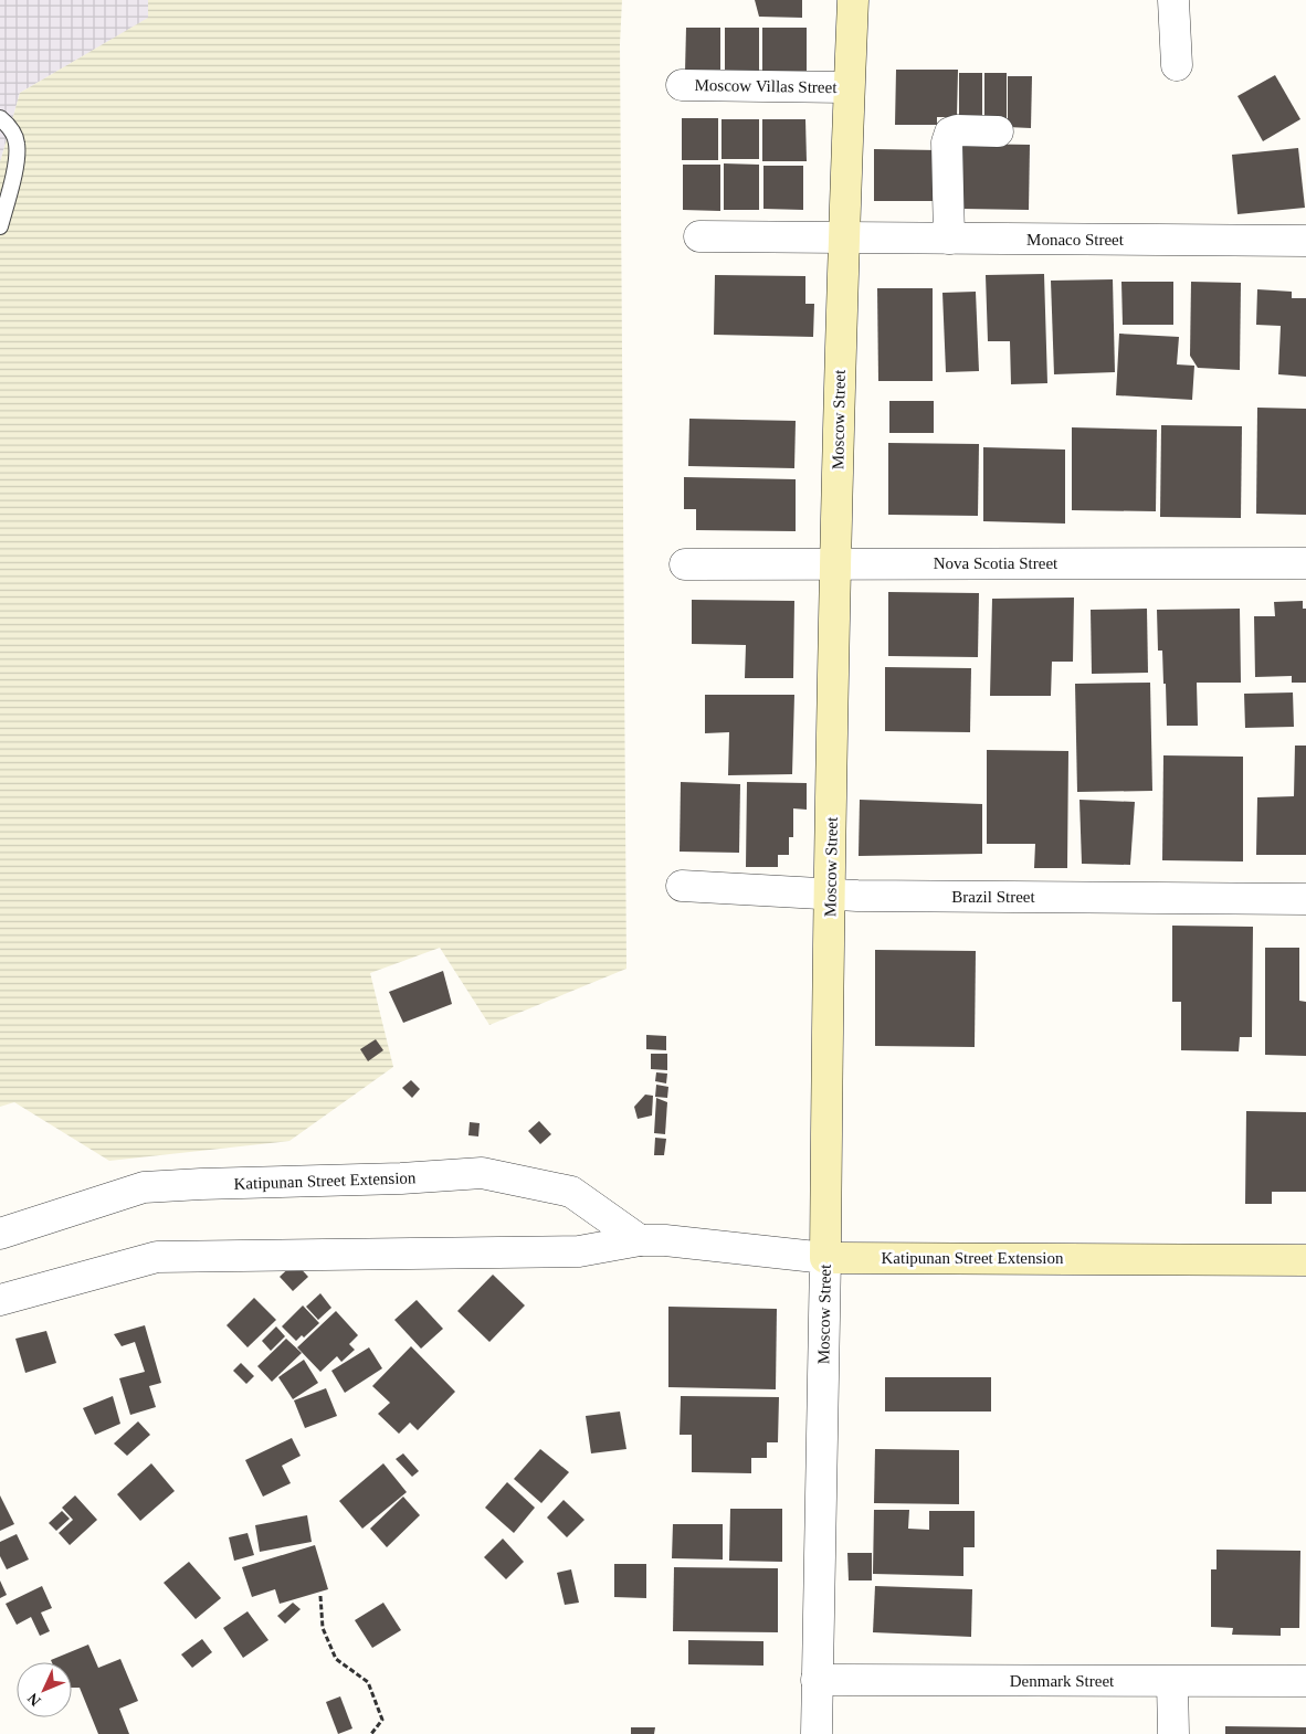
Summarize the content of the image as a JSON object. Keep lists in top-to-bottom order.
{
  "streets": {
    "street": [
      "Moscow Villas Street",
      "Monaco Street",
      "Moscow Street",
      "Nova Scotia Street",
      "Brazil Street",
      "Katipunan Street Extension",
      "Denmark Street"
    ]
  },
  "crossings": [
    ["Moscow Villas Street", "Moscow Street"],
    ["Monaco Street", "Moscow Street"],
    ["Moscow Street", "Nova Scotia Street"],
    ["Moscow Street", "Brazil Street"],
    ["Moscow Street", "Katipunan Street Extension"],
    ["Moscow Street", "Denmark Street"]
  ],
  "north": "bottom left"
}
